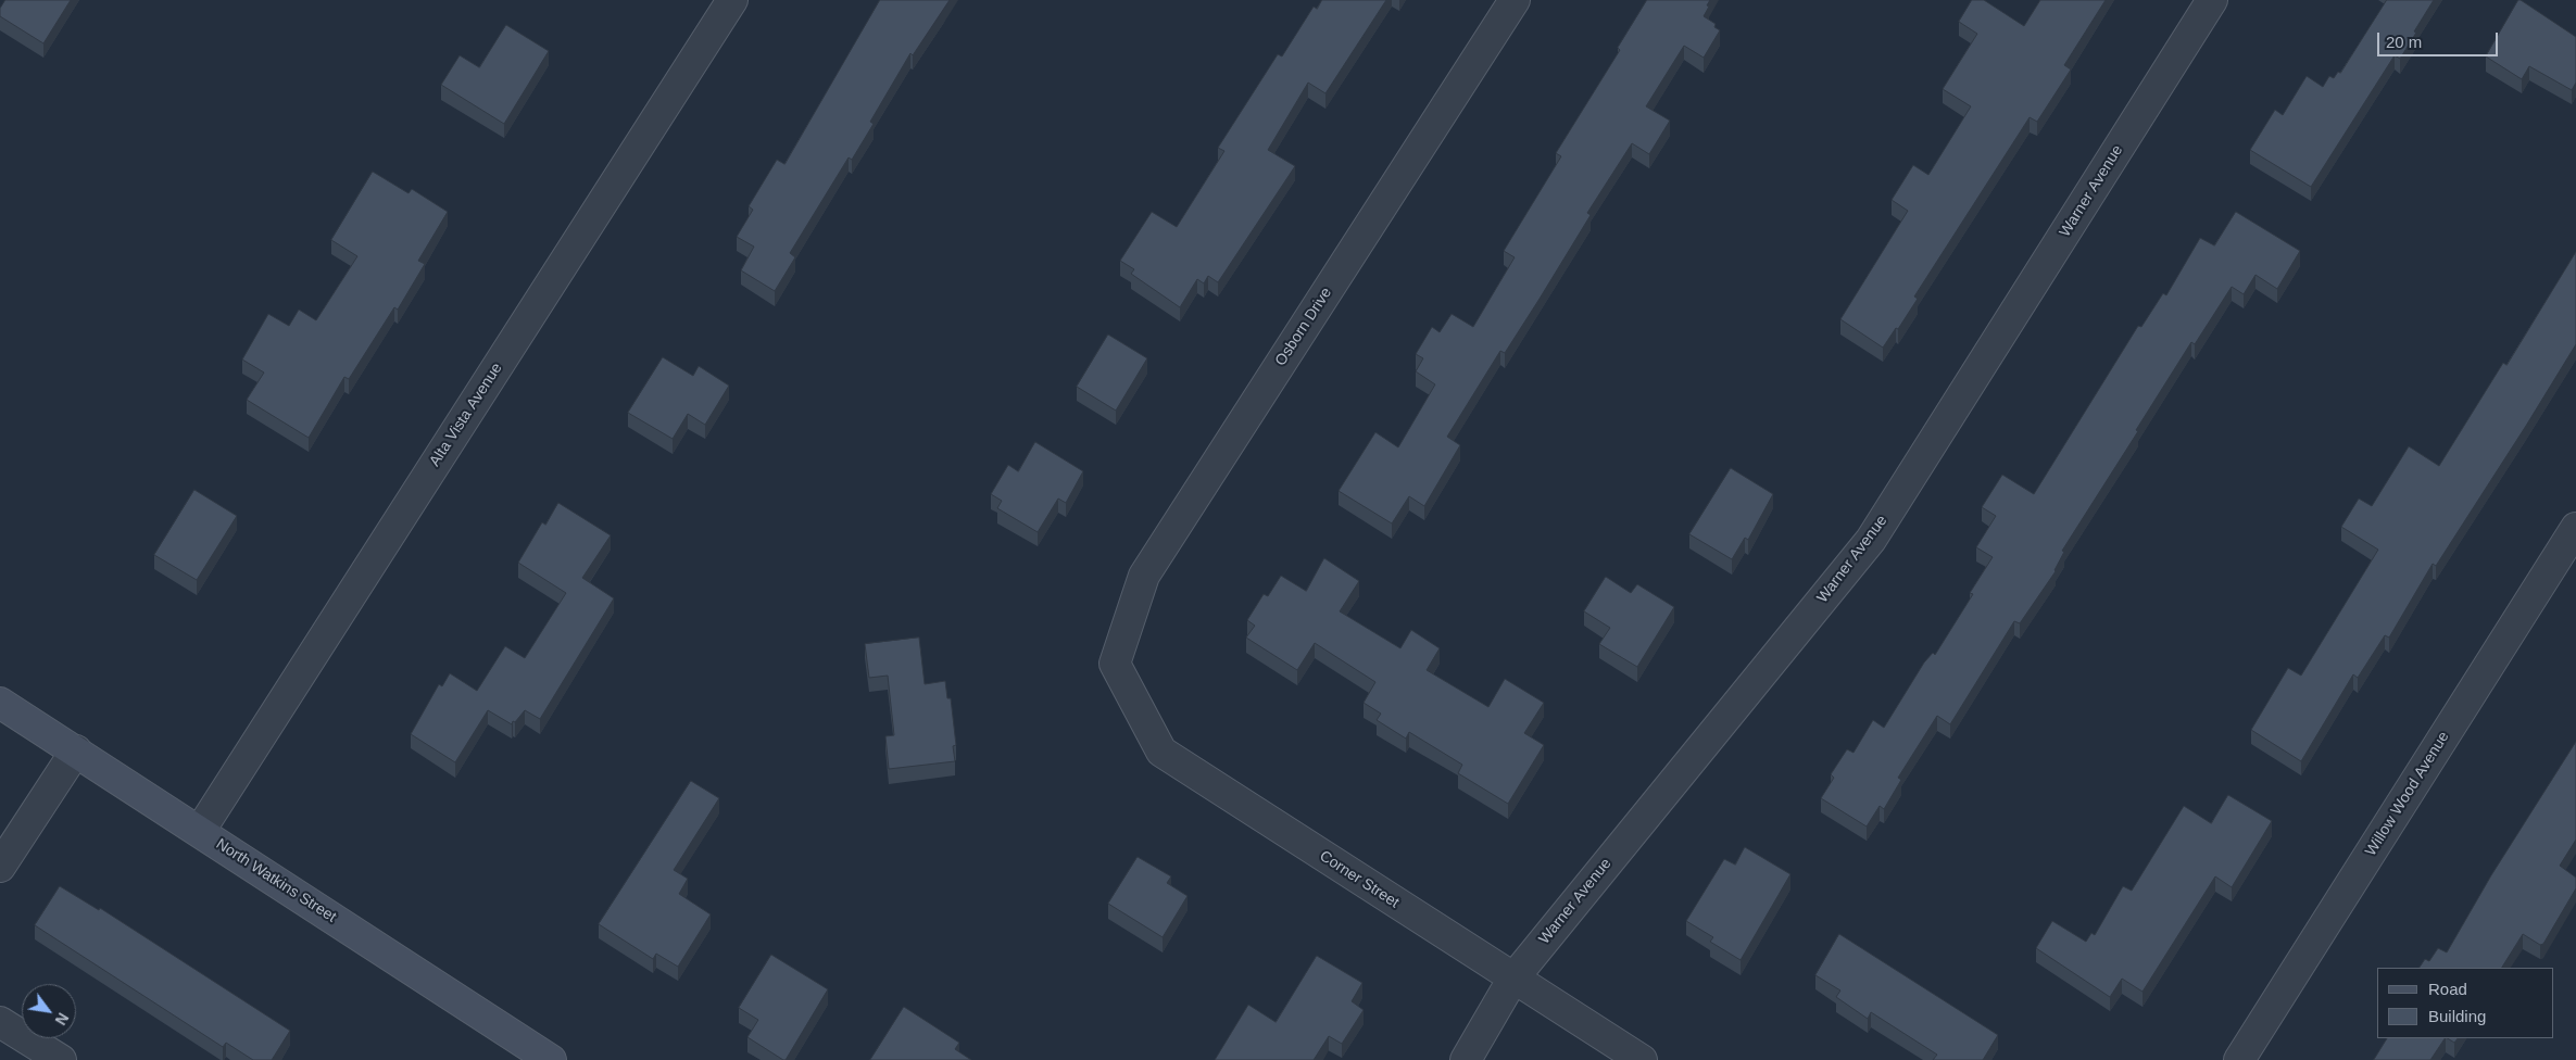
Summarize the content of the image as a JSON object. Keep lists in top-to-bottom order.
{
  "streets": {
    "main road": ["North Watkins Street"],
    "street": [
      "Warner Avenue",
      "Osborn Drive",
      "Alta Vista Avenue",
      "Willow Wood Avenue",
      "Corner Street"
    ]
  },
  "crossings": [
    ["Warner Avenue", "Corner Street"],
    ["Osborn Drive", "Corner Street"],
    ["Alta Vista Avenue", "North Watkins Street"]
  ],
  "legend": ["Road", "Building"],
  "scale_bar": "20 m",
  "north": "bottom right"
}
